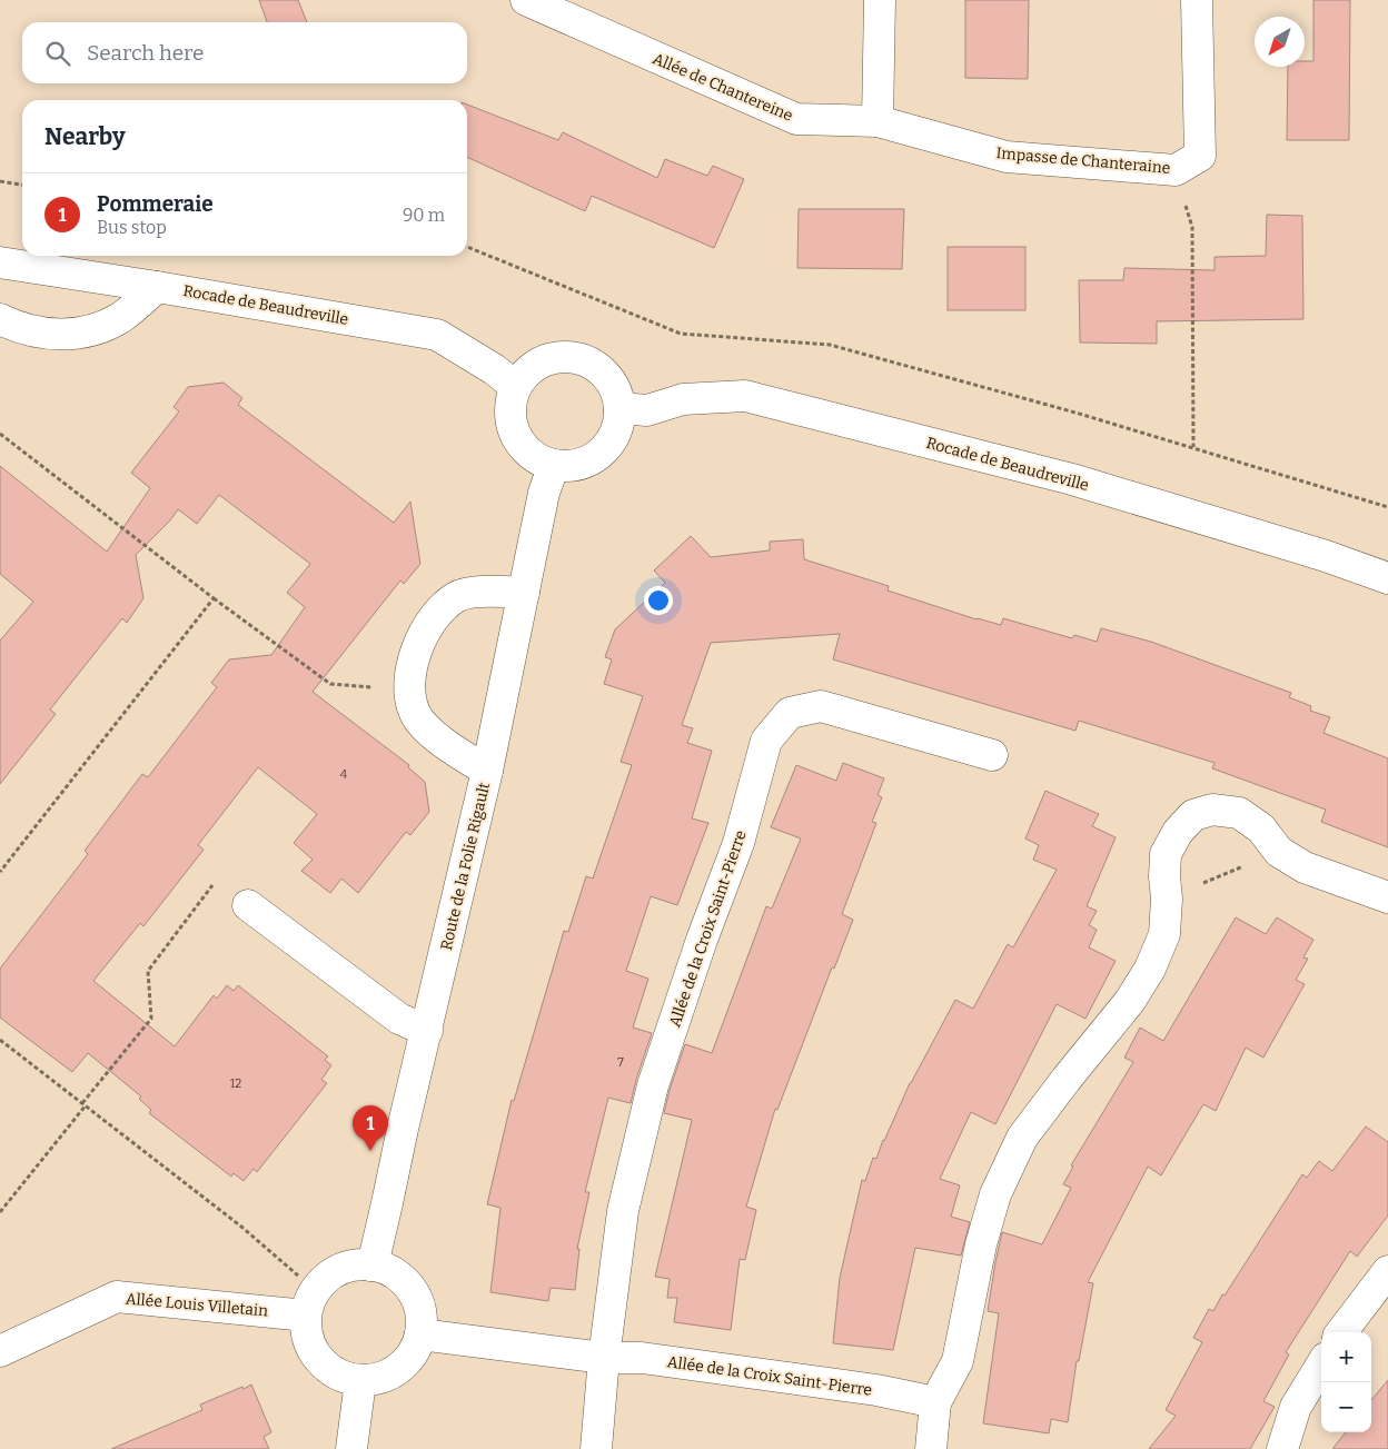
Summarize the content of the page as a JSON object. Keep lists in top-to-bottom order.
{
  "streets": {
    "street": [
      "Allée de Chantereine",
      "Impasse de Chanteraine",
      "Rocade de Beaudreville",
      "Route de la Folie Rigault",
      "Allée de la Croix Saint-Pierre",
      "Allée Louis Villetain"
    ]
  },
  "crossings": [
    ["Allée de Chantereine", "Impasse de Chanteraine"],
    ["Rocade de Beaudreville", "Route de la Folie Rigault"],
    ["Route de la Folie Rigault", "Allée de la Croix Saint-Pierre"],
    ["Route de la Folie Rigault", "Allée Louis Villetain"],
    ["Allée de la Croix Saint-Pierre", "Allée Louis Villetain"]
  ],
  "house_numbers": ["4", "7", "12"],
  "north": "bottom left",
  "page": {
    "search": "Search here",
    "heading": "Nearby",
    "list": [
      {
        "mark": "1",
        "name": "Pommeraie",
        "note": "Bus stop",
        "value": "90 m"
      }
    ],
    "pins": "1",
    "map_buttons": ["+", "−"]
  }
}
